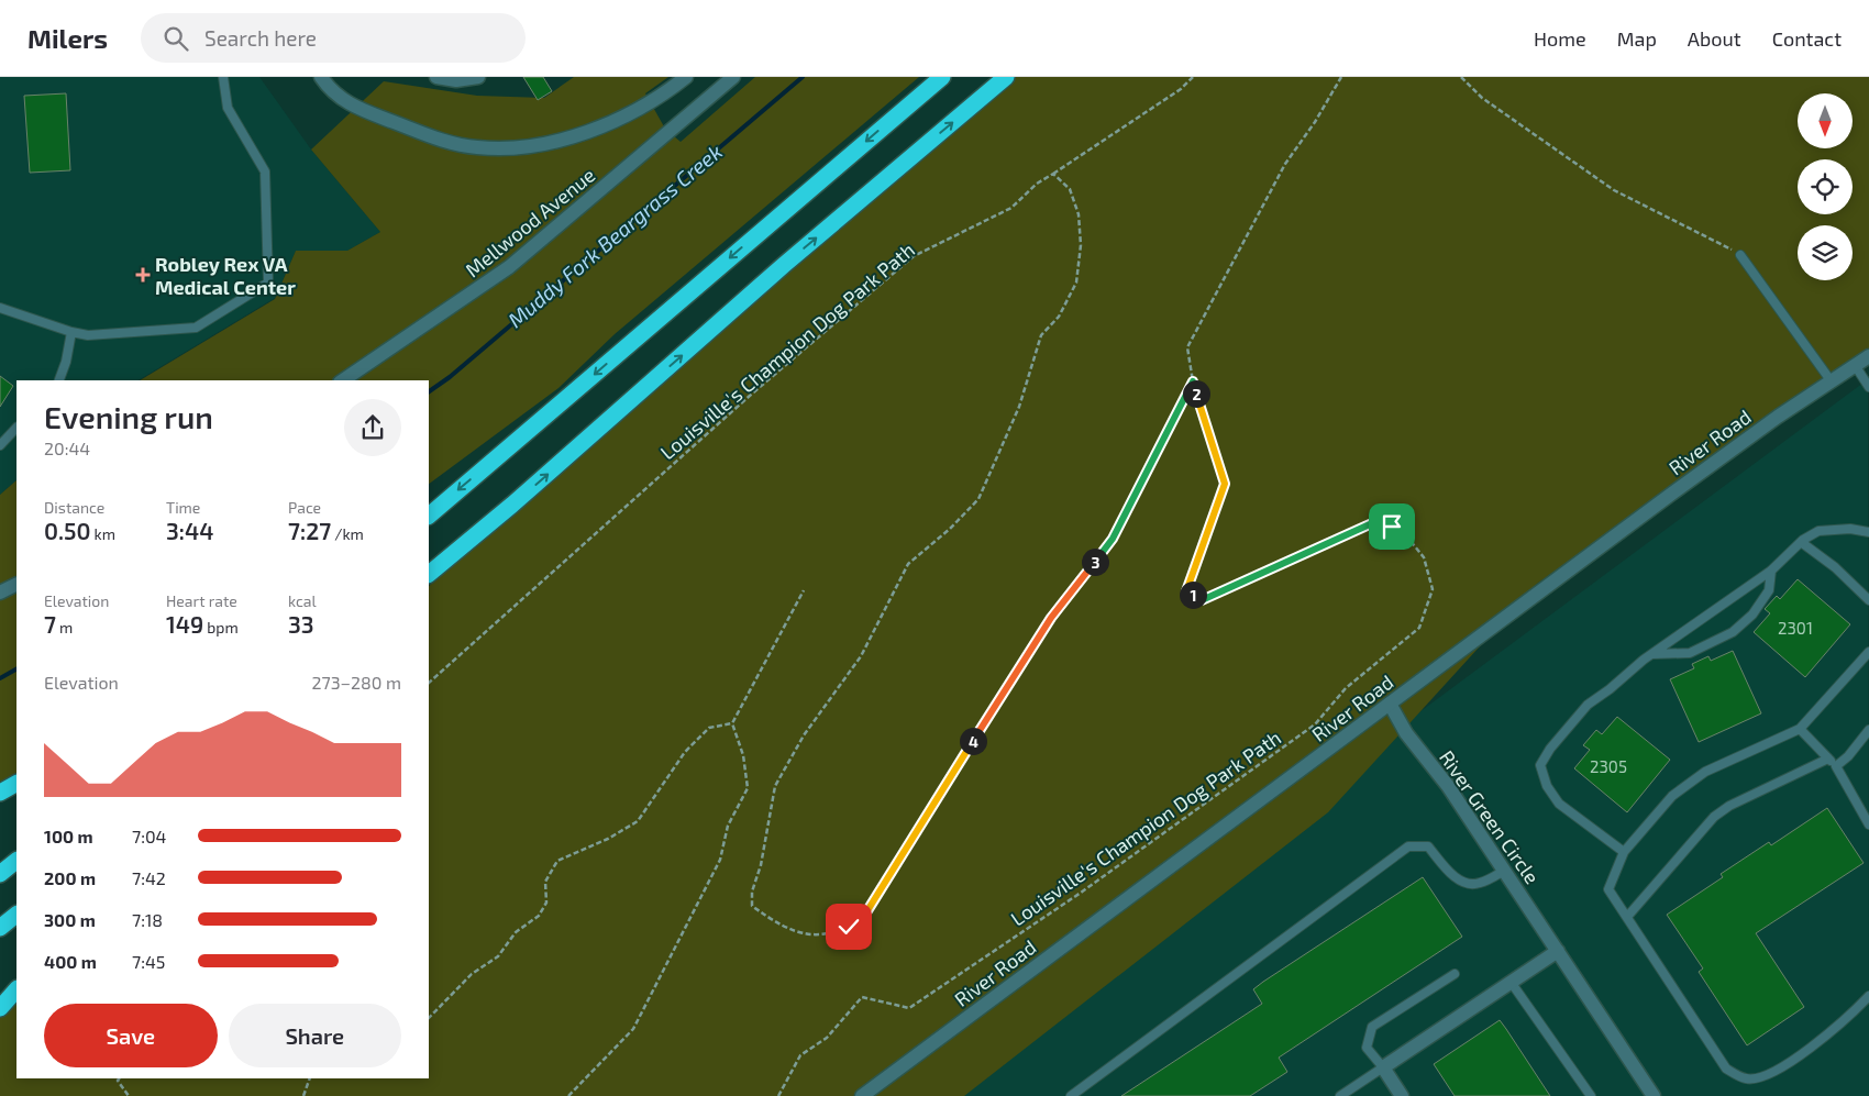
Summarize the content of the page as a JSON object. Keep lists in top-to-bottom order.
{
  "streets": {
    "street": ["Mellwood Avenue", "River Road", "River Green Circle"],
    "path": ["Louisville's Champion Dog Park Path"]
  },
  "crossings": [
    ["River Road", "River Green Circle"]
  ],
  "water": ["Muddy Fork Beargrass Creek"],
  "places": {
    "health": ["Robley Rex VA Medical Center"]
  },
  "house_numbers": ["2301", "2305"],
  "north": "bottom",
  "page": {
    "header": "Milers",
    "search": "Search here",
    "nav": [
      "Home",
      "Map",
      "About",
      "Contact"
    ],
    "pins": [
      "2",
      "3",
      "1",
      "4"
    ],
    "heading": ["Evening run", "20:44"],
    "stats": [
      ["Distance", "0.50 km"],
      ["Time", "3:44"],
      ["Pace", "7:27 /km"],
      ["Elevation", "7 m"],
      ["Heart rate", "149 bpm"],
      ["kcal", "33"]
    ],
    "chart": ["Elevation", "273–280 m"],
    "list": [
      {
        "name": "100 m",
        "note": "7:04"
      },
      {
        "name": "200 m",
        "note": "7:42"
      },
      {
        "name": "300 m",
        "note": "7:18"
      },
      {
        "name": "400 m",
        "note": "7:45"
      }
    ],
    "buttons": ["Save", "Share"]
  }
}
